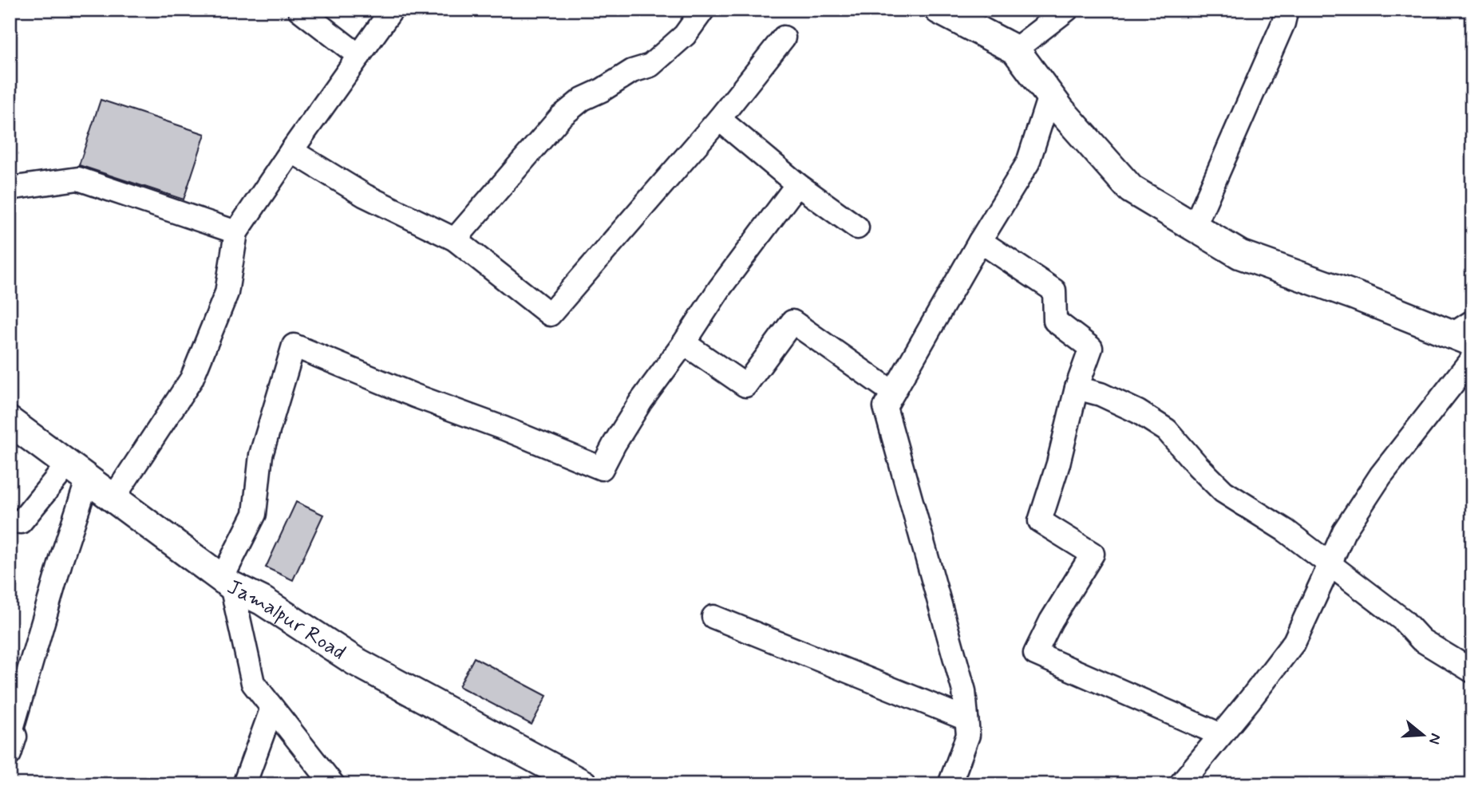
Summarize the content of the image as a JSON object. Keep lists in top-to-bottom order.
{
  "streets": {
    "street": ["Jamalpur Road"]
  },
  "north": "right"
}
